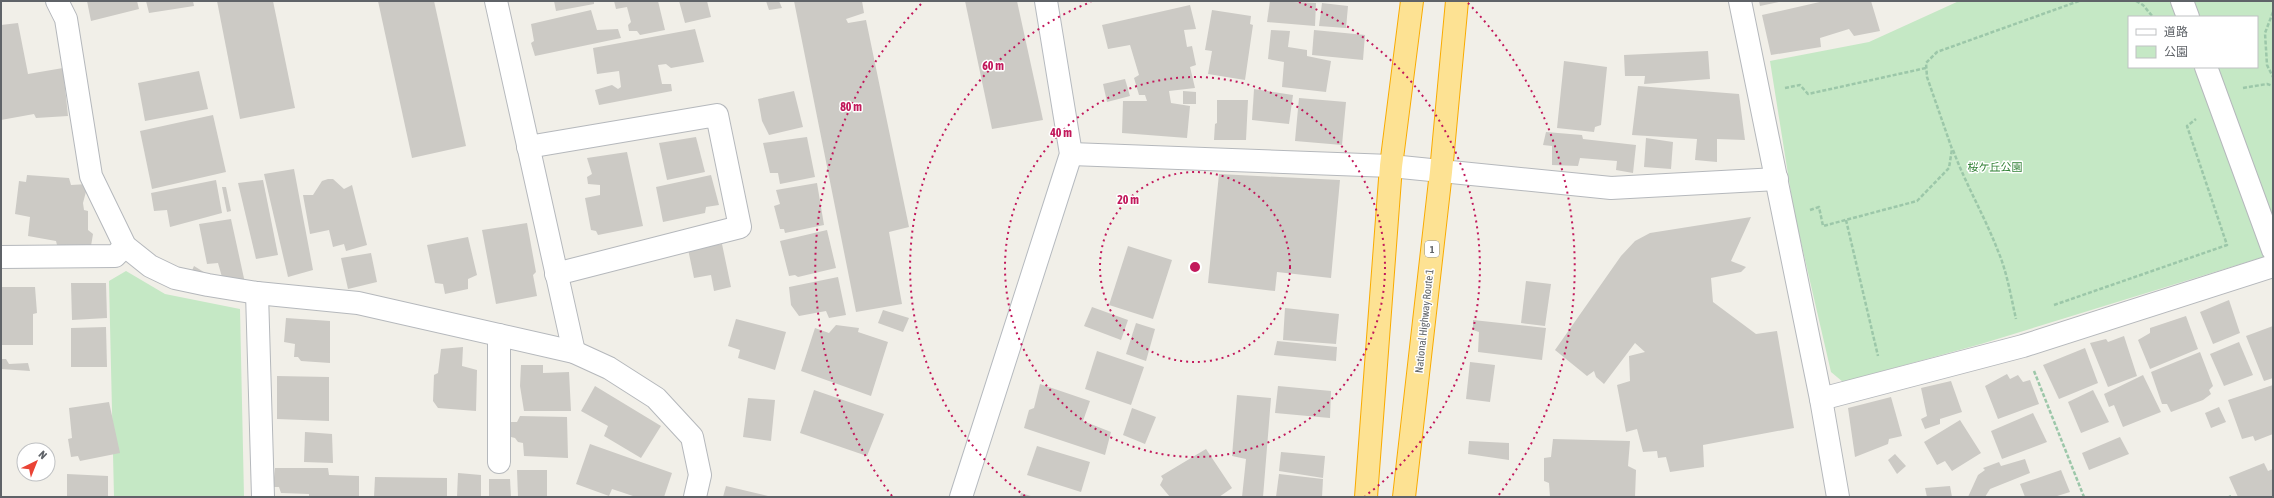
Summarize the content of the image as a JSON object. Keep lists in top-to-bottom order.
{
  "streets": {
    "highway": ["1", "National Highway Route 1"]
  },
  "parks": ["桜ケ丘公園"],
  "legend": ["道路", "公園"],
  "north": "top right",
  "rings": [
    "60 m",
    "80 m",
    "40 m",
    "20 m"
  ]
}
